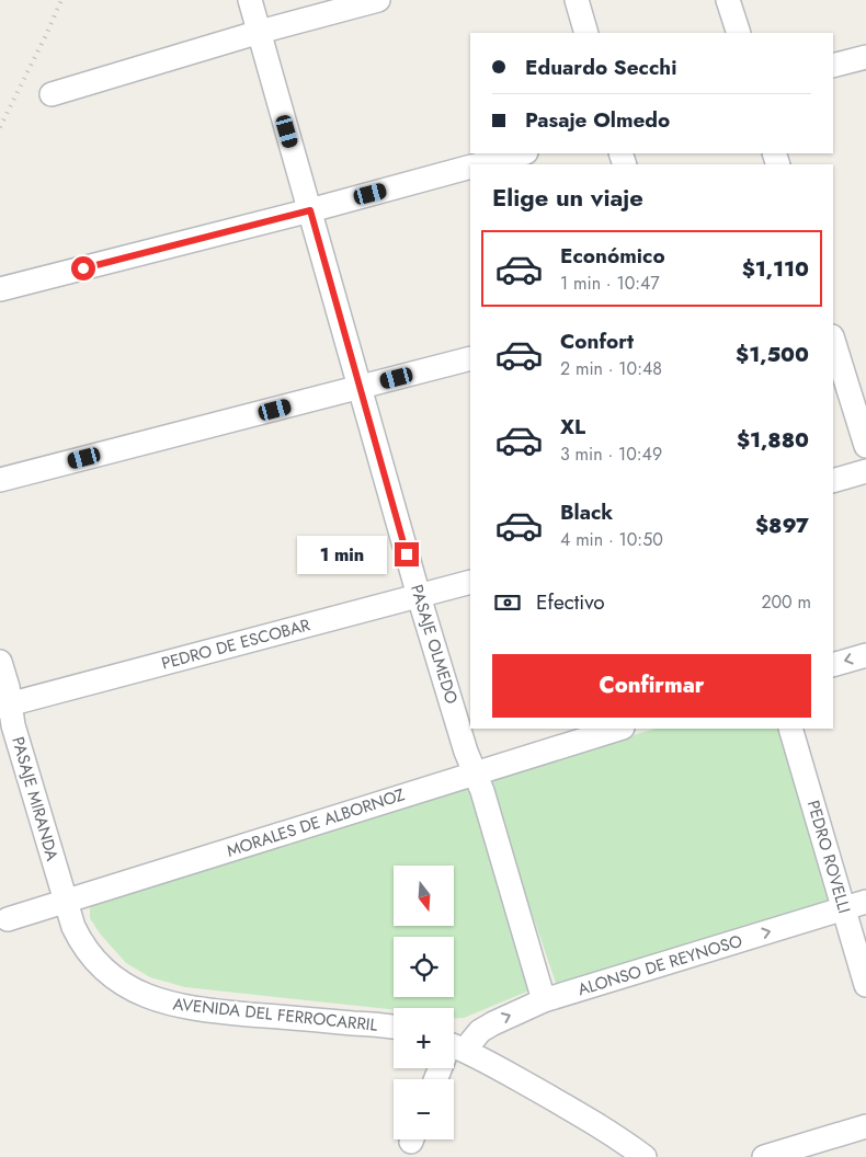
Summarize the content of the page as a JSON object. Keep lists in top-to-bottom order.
{
  "streets": {
    "street": [
      "PEDRO DE ESCOBAR",
      "PASAJE OLMEDO",
      "PASAJE MIRANDA",
      "MORALES DE ALBORNOZ",
      "PEDRO ROVELLI",
      "ALONSO DE REYNOSO",
      "AVENIDA DEL FERROCARRIL"
    ]
  },
  "crossings": [
    ["PEDRO DE ESCOBAR", "PASAJE OLMEDO"],
    ["PEDRO DE ESCOBAR", "PASAJE MIRANDA"],
    ["PASAJE OLMEDO", "MORALES DE ALBORNOZ"],
    ["PASAJE OLMEDO", "ALONSO DE REYNOSO"],
    ["PASAJE MIRANDA", "MORALES DE ALBORNOZ"],
    ["PASAJE MIRANDA", "AVENIDA DEL FERROCARRIL"],
    ["MORALES DE ALBORNOZ", "AVENIDA DEL FERROCARRIL"],
    ["PEDRO ROVELLI", "ALONSO DE REYNOSO"]
  ],
  "one_way": ["ALONSO DE REYNOSO"],
  "north": "bottom",
  "page": {
    "banner": ["Eduardo Secchi", "Pasaje Olmedo"],
    "heading": "Elige un viaje",
    "list": [
      {
        "name": "Económico",
        "note": "1 min · 10:47",
        "value": "$1,110"
      },
      {
        "name": "Confort",
        "note": "2 min · 10:48",
        "value": "$1,500"
      },
      {
        "name": "XL",
        "note": "3 min · 10:49",
        "value": "$1,880"
      },
      {
        "name": "Black",
        "note": "4 min · 10:50",
        "value": "$897"
      }
    ],
    "bubble": "1 min",
    "pay": ["Efectivo", "200 m"],
    "buttons": "Confirmar",
    "map_buttons": ["+", "−"]
  }
}
